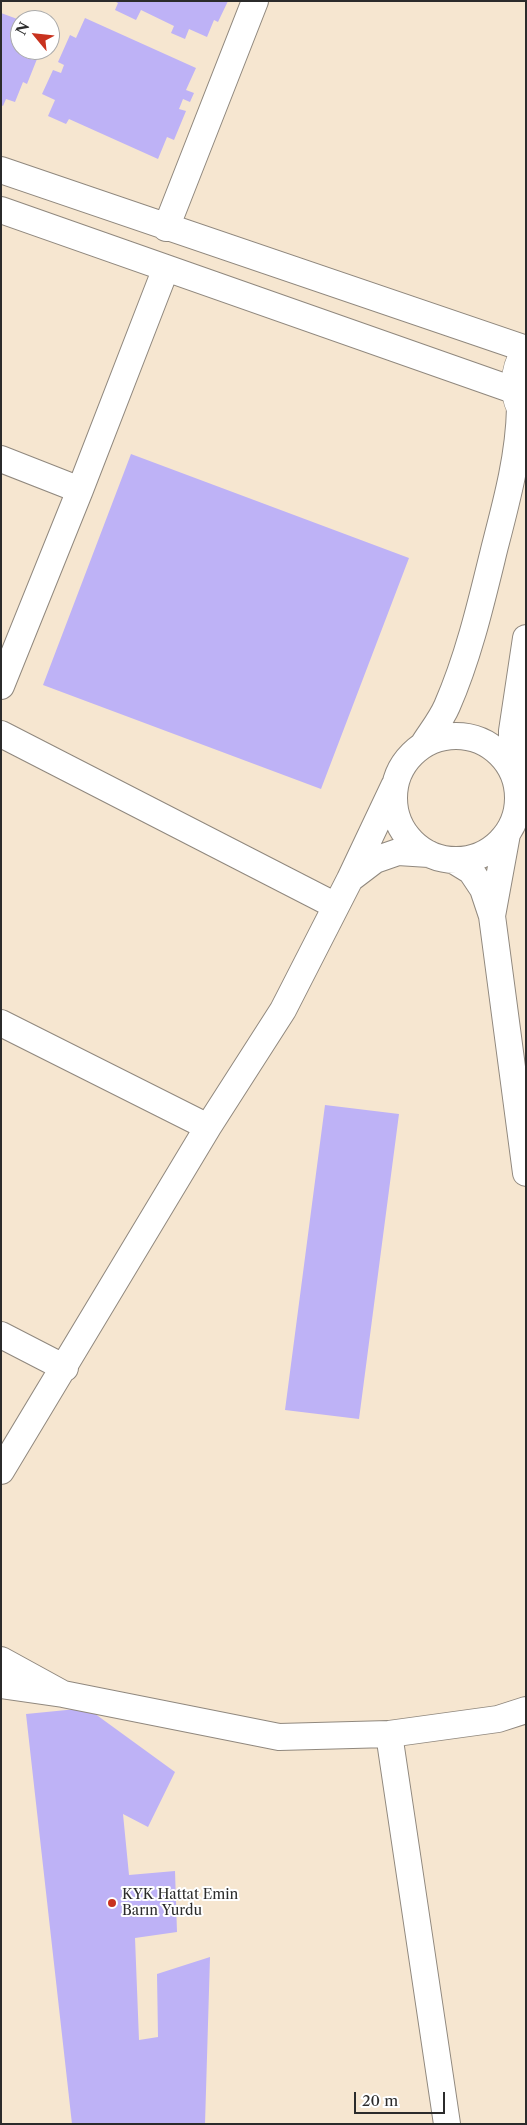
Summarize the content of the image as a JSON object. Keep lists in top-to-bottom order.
{
  "places": ["KYK Hattat Emin Barın Yurdu"],
  "scale_bar": "20 m",
  "north": "top left"
}
